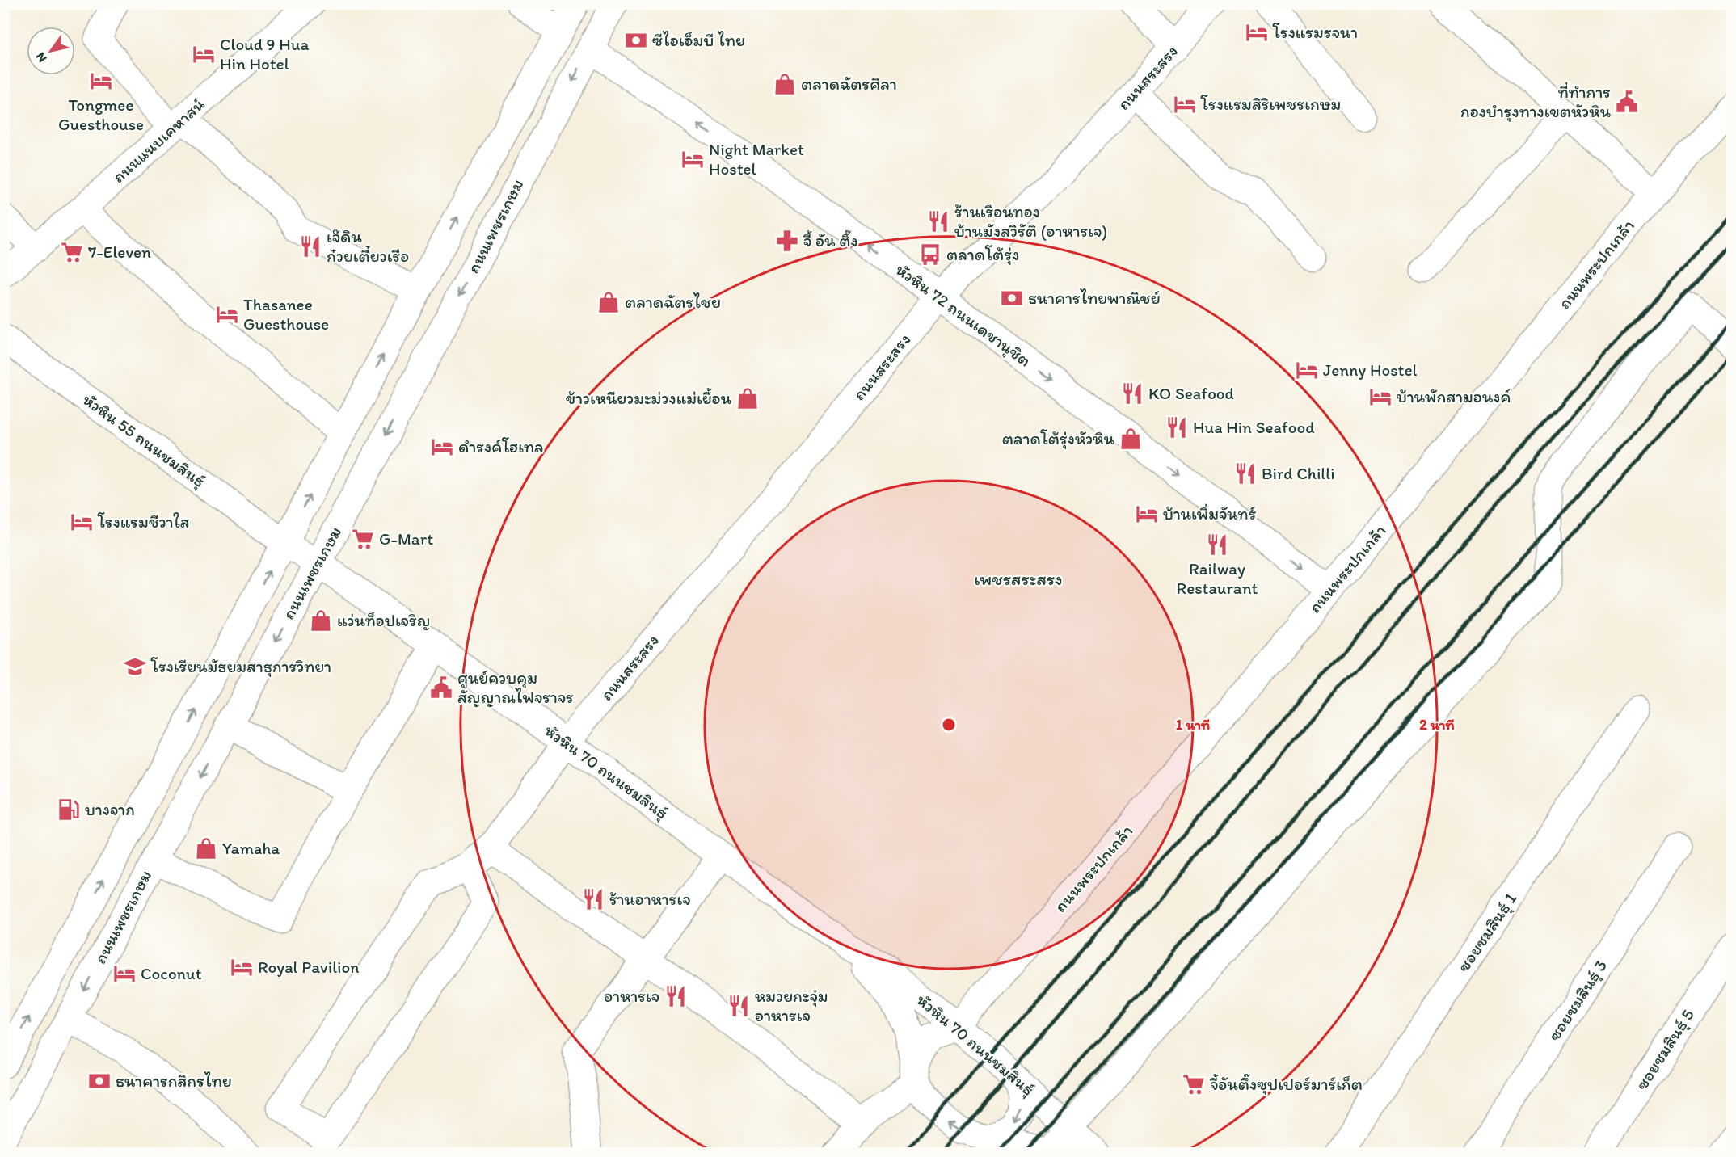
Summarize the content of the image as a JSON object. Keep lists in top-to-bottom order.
{
  "streets": {
    "street": [
      "ถนนสระสรง",
      "ถนนแนบเคหาสน์",
      "ถนนเพชรเกษม",
      "ถนนพระปกเกล้า",
      "หัวหิน 72 ถนนเดชานุชิต",
      "หัวหิน 55 ถนนชมสินธุ์",
      "หัวหิน 70 ถนนชมสินธุ์",
      "ซอยชมสินธุ์ 1",
      "ซอยชมสินธุ์ 3",
      "ซอยชมสินธุ์ 5"
    ]
  },
  "crossings": [
    ["ถนนสระสรง", "หัวหิน 72 ถนนเดชานุชิต"],
    ["ถนนสระสรง", "หัวหิน 70 ถนนชมสินธุ์"],
    ["ถนนเพชรเกษม", "หัวหิน 72 ถนนเดชานุชิต"],
    ["ถนนเพชรเกษม", "หัวหิน 55 ถนนชมสินธุ์"],
    ["ถนนเพชรเกษม", "หัวหิน 70 ถนนชมสินธุ์"],
    ["ถนนพระปกเกล้า", "หัวหิน 72 ถนนเดชานุชิต"],
    ["ถนนพระปกเกล้า", "หัวหิน 70 ถนนชมสินธุ์"],
    ["หัวหิน 55 ถนนชมสินธุ์", "หัวหิน 70 ถนนชมสินธุ์"]
  ],
  "districts": ["เพชรสระสรง"],
  "places": {
    "hotel": [
      "โรงแรมรจนา",
      "Cloud 9 Hua Hin Hotel",
      "Tongmee Guesthouse",
      "โรงแรมสิริเพชรเกษม",
      "Night Market Hostel",
      "Thasanee Guesthouse",
      "Jenny Hostel",
      "บ้านพักสามอนงค์",
      "ดำรงค์โฮเทล",
      "บ้านเพิ่มจันทร์",
      "โรงแรมชีวาใส",
      "Royal Pavilion",
      "Coconut"
    ],
    "bank": ["ซีไอเอ็มบี ไทย", "ธนาคารไทยพาณิชย์", "ธนาคารกสิกรไทย"],
    "shop": [
      "ตลาดฉัตรศิลา",
      "ตลาดฉัตรไชย",
      "ข้าวเหนียวมะม่วงแม่เยื้อน",
      "ตลาดโต้รุ่งหัวหิน",
      "แว่นท็อปเจริญ",
      "Yamaha"
    ],
    "public building": ["ที่ทำการ กองบำรุงทางเขตหัวหิน", "ศูนย์ควบคุม สัญญาณไฟจราจร"],
    "restaurant": [
      "ร้านเรือนทอง บ้านมังสวิรัติ (อาหารเจ)",
      "เจ๊ดิน ก๋วยเตี๋ยวเรือ",
      "KO Seafood",
      "Hua Hin Seafood",
      "Bird Chilli",
      "Railway Restaurant",
      "ร้านอาหารเจ",
      "อาหารเจ",
      "หมวยกะจุ๋ม อาหารเจ"
    ],
    "pharmacy": ["จี้ อัน ตึ๊ง"],
    "supermarket": ["7-Eleven", "G-Mart", "จี้อันตึ๊งซุปเปอร์มาร์เก็ต"],
    "bus stop": ["ตลาดโต้รุ่ง"],
    "school or university": ["โรงเรียนมัธยมสาธุการวิทยา"],
    "fuel station": ["บางจาก"]
  },
  "north": "bottom left",
  "rings": ["1 นาที", "2 นาที"]
}
